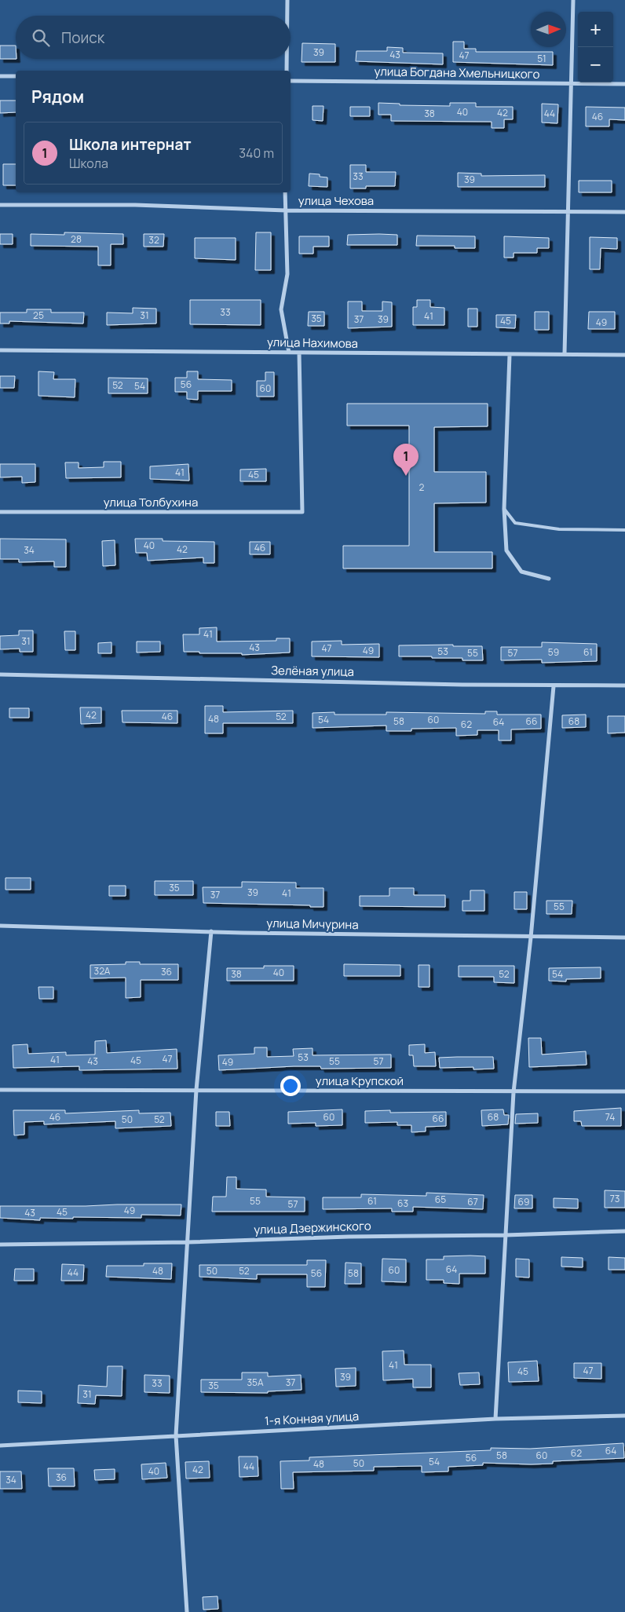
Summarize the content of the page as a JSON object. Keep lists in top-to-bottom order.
{
  "streets": {
    "street": [
      "улица Богдана Хмельницкого",
      "улица Чехова",
      "улица Нахимова",
      "улица Толбухина",
      "Зелёная улица",
      "улица Мичурина",
      "улица Крупской",
      "улица Дзержинского",
      "1-я Конная улица"
    ]
  },
  "crossings": [
    ["улица Нахимова", "улица Толбухина"]
  ],
  "house_numbers": [
    "39",
    "43",
    "47",
    "51",
    "40",
    "42",
    "38",
    "44",
    "46",
    "33",
    "39",
    "28",
    "32",
    "33",
    "25",
    "31",
    "41",
    "35",
    "37",
    "39",
    "45",
    "49",
    "56",
    "52",
    "54",
    "60",
    "41",
    "45",
    "2",
    "40",
    "46",
    "42",
    "34",
    "41",
    "31",
    "43",
    "47",
    "49",
    "53",
    "59",
    "61",
    "55",
    "57",
    "42",
    "46",
    "52",
    "48",
    "54",
    "60",
    "58",
    "66",
    "68",
    "64",
    "62",
    "35",
    "39",
    "41",
    "37",
    "55",
    "32А",
    "36",
    "40",
    "38",
    "52",
    "54",
    "53",
    "47",
    "41",
    "45",
    "43",
    "55",
    "57",
    "49",
    "46",
    "60",
    "68",
    "74",
    "66",
    "50",
    "52",
    "73",
    "65",
    "55",
    "61",
    "67",
    "69",
    "63",
    "57",
    "49",
    "45",
    "43",
    "64",
    "60",
    "48",
    "50",
    "52",
    "44",
    "56",
    "58",
    "41",
    "47",
    "45",
    "39",
    "35А",
    "37",
    "33",
    "35",
    "31",
    "64",
    "62",
    "58",
    "60",
    "56",
    "54",
    "50",
    "48",
    "44",
    "42",
    "40",
    "36",
    "34"
  ],
  "north": "right",
  "page": {
    "map_buttons": ["+", "−"],
    "search": "Поиск",
    "heading": "Рядом",
    "list": [
      {
        "mark": "1",
        "name": "Школа интернат",
        "note": "Школа",
        "value": "340 m"
      }
    ],
    "pins": "1"
  }
}
